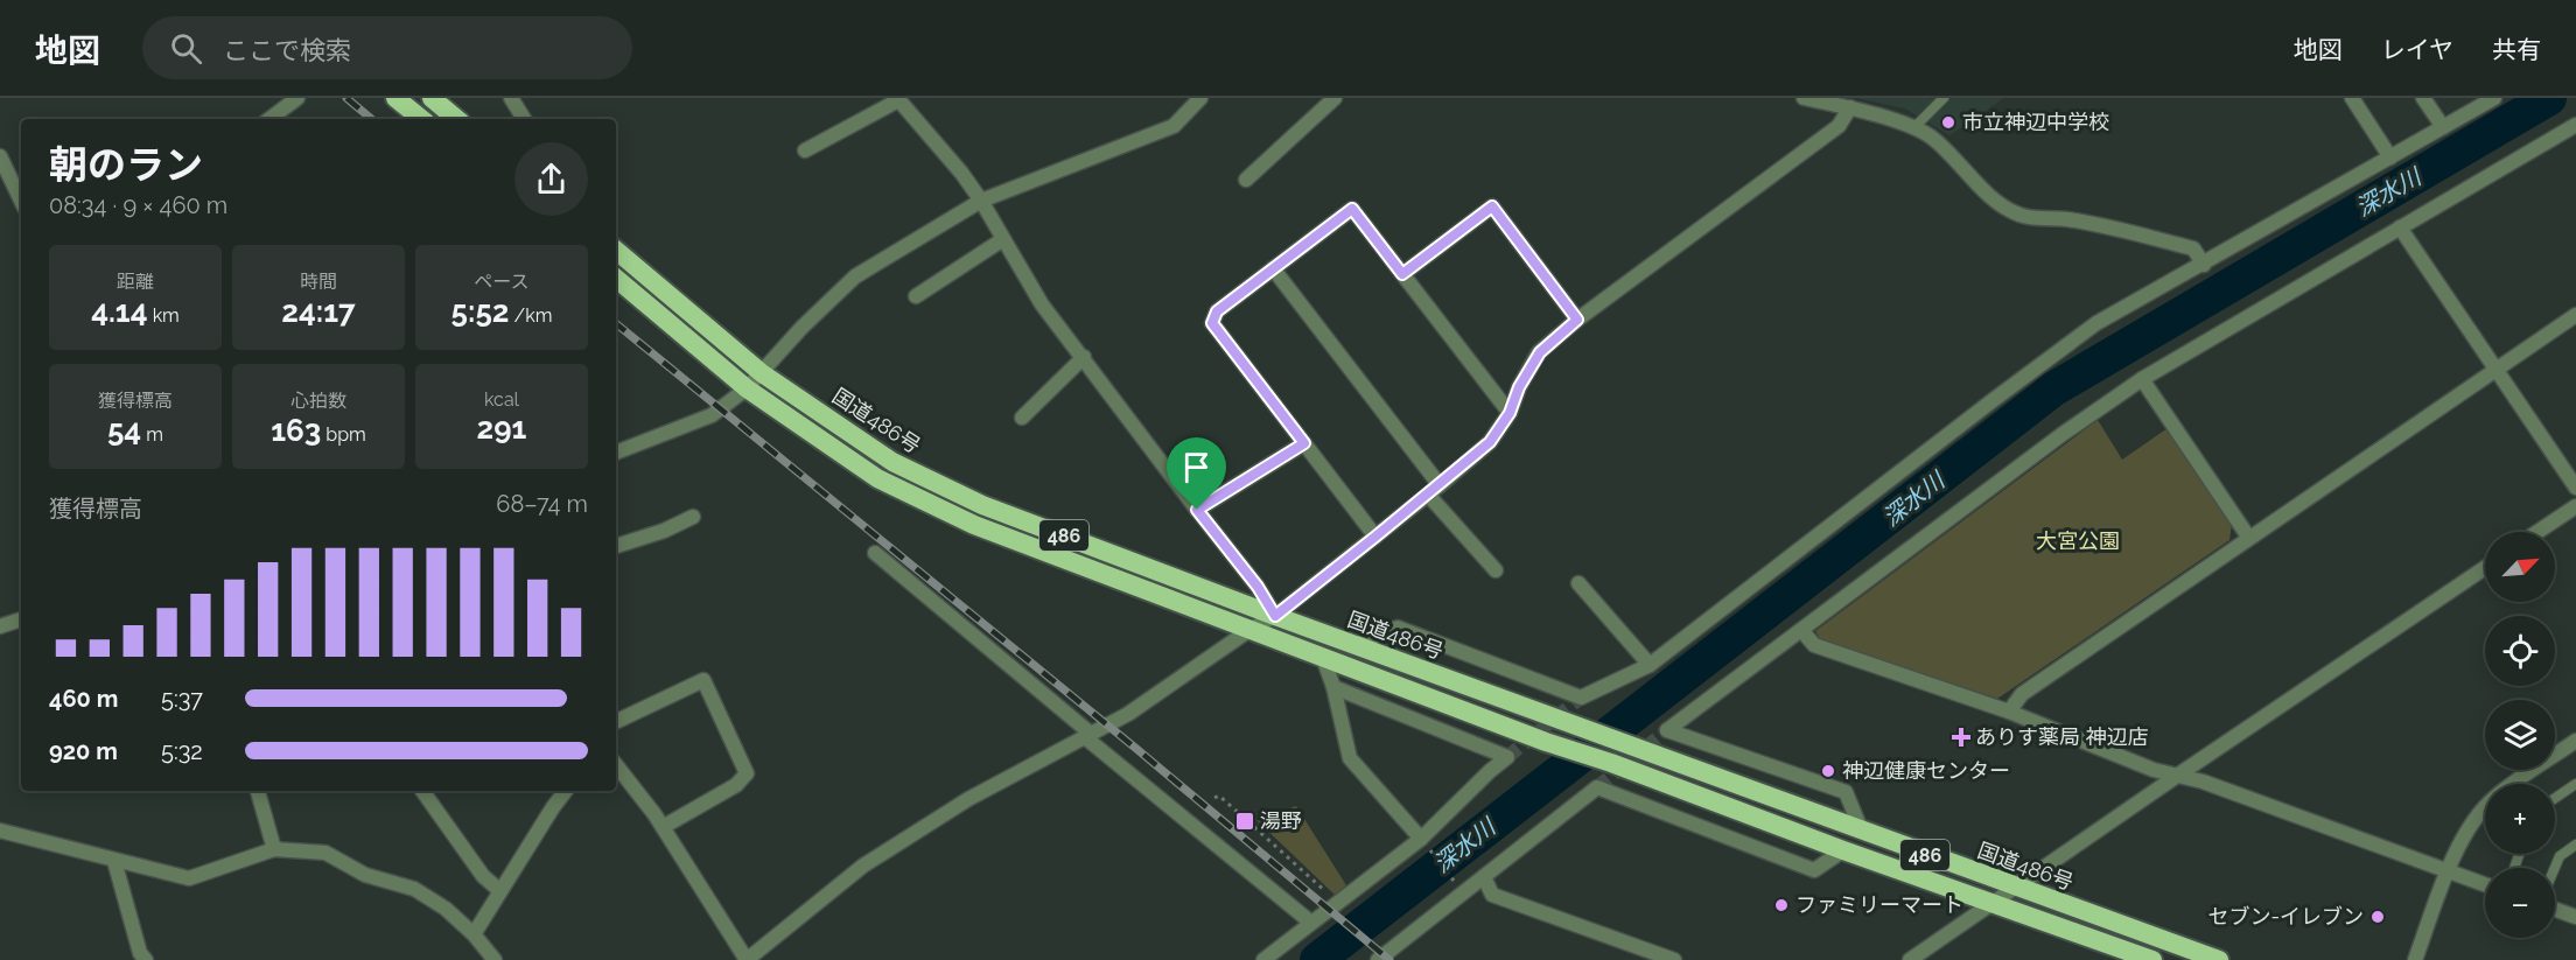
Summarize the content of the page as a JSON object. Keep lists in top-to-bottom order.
{
  "streets": {
    "highway": ["国道486号", "486"]
  },
  "water": ["深水川"],
  "parks": ["大宮公園"],
  "places": {
    "other": [
      "市立神辺中学校",
      "神辺健康センター",
      "ファミリーマート",
      "セブン-イレブン"
    ],
    "health": ["ありす薬局 神辺店"],
    "transit": ["湯野"]
  },
  "north": "top right",
  "page": {
    "header": "地図",
    "search": "ここで検索",
    "nav": ["地図", "レイヤ", "共有"],
    "heading": ["朝のラン", "08:34 · 9 × 460 m"],
    "stats": [
      ["距離", "4.14 km"],
      ["時間", "24:17"],
      ["ペース", "5:52 /km"],
      ["獲得標高", "54 m"],
      ["心拍数", "163 bpm"],
      ["kcal", "291"]
    ],
    "chart": ["獲得標高", "68–74 m"],
    "map_buttons": ["+", "−"],
    "list": [
      {
        "name": "460 m",
        "note": "5:37"
      },
      {
        "name": "920 m",
        "note": "5:32"
      }
    ]
  }
}
